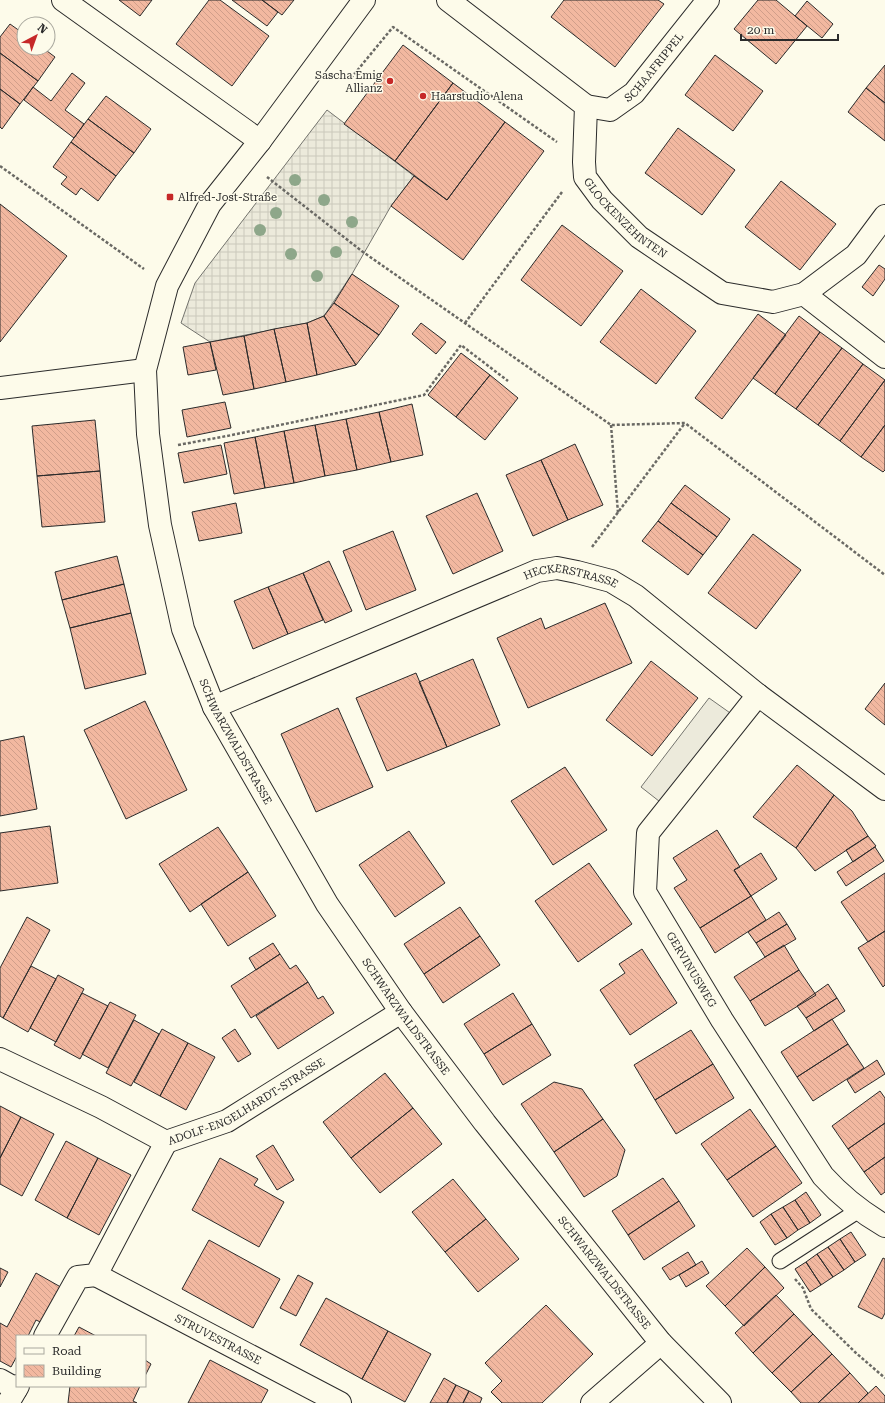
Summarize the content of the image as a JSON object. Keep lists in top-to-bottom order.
{
  "streets": {
    "street": [
      "SCHAAFRIPPEL",
      "GLOCKENZEHNTEN",
      "HECKERSTRASSE",
      "SCHWARZWALDSTRASSE",
      "GERVINUSWEG",
      "ADOLF-ENGELHARDT-STRASSE",
      "STRUVESTRASSE"
    ]
  },
  "crossings": [
    ["SCHAAFRIPPEL", "GLOCKENZEHNTEN"],
    ["HECKERSTRASSE", "SCHWARZWALDSTRASSE"],
    ["HECKERSTRASSE", "GERVINUSWEG"],
    ["SCHWARZWALDSTRASSE", "ADOLF-ENGELHARDT-STRASSE"]
  ],
  "places": {
    "other": ["Sascha Emig Allianz", "Haarstudio Alena"],
    "transit": ["Alfred-Jost-Straße"]
  },
  "legend": ["Road", "Building"],
  "scale_bar": "20 m",
  "north": "top right"
}
